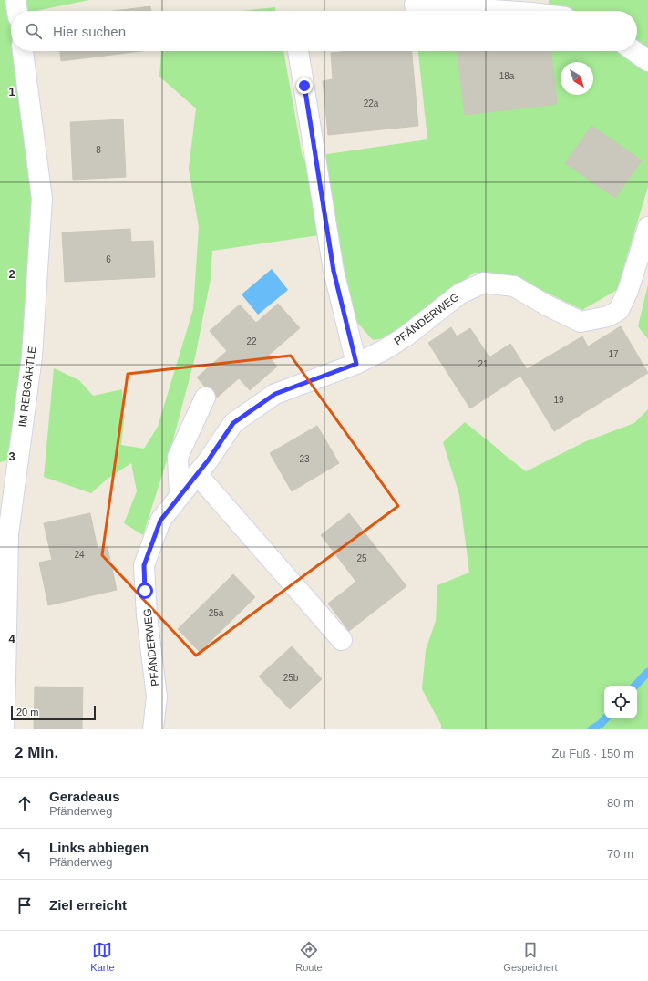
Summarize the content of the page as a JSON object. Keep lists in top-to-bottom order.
{
  "streets": {
    "street": ["PFÄNDERWEG", "IM REBGÄRTLE"]
  },
  "house_numbers": [
    "18a",
    "22a",
    "8",
    "6",
    "22",
    "17",
    "21",
    "19",
    "23",
    "24",
    "25",
    "25a",
    "25b"
  ],
  "scale_bar": "20 m",
  "north": "bottom right",
  "page": {
    "search": "Hier suchen",
    "scale": "20 m",
    "heading": ["2 Min.", "Zu Fuß · 150 m"],
    "list": [
      ["Geradeaus", "Pfänderweg", "80 m"],
      ["Links abbiegen", "Pfänderweg", "70 m"],
      "Ziel erreicht"
    ],
    "nav": ["Karte", "Route", "Gespeichert"]
  },
  "grid": {
    "rows": [
      "1",
      "2",
      "3",
      "4"
    ]
  }
}
